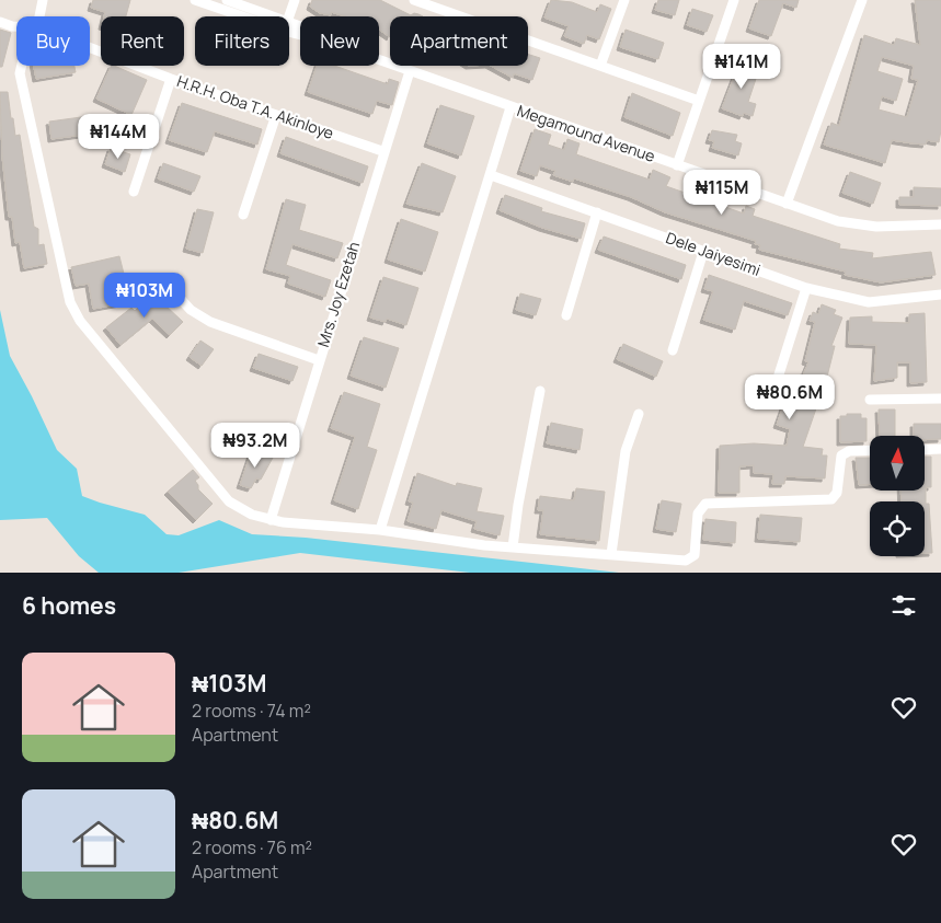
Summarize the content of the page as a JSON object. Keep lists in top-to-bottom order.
{
  "streets": {
    "street": [
      "H.R.H. Oba T.A. Akinloye",
      "Megamound Avenue",
      "Dele Jaiyesimi",
      "Mrs. Joy Ezetah"
    ]
  },
  "crossings": [
    ["H.R.H. Oba T.A. Akinloye", "Mrs. Joy Ezetah"],
    ["Megamound Avenue", "Mrs. Joy Ezetah"]
  ],
  "north": "top",
  "page": {
    "chip": [
      "Buy",
      "Rent",
      "Filters",
      "New",
      "Apartment"
    ],
    "price": [
      "₦141M",
      "₦144M",
      "₦115M",
      "₦103M",
      "₦80.6M",
      "₦93.2M"
    ],
    "heading": "6 homes",
    "list": [
      {
        "name": "₦103M",
        "note": "2 rooms · 74 m² · Apartment"
      },
      {
        "name": "₦80.6M",
        "note": "2 rooms · 76 m² · Apartment"
      }
    ]
  }
}
